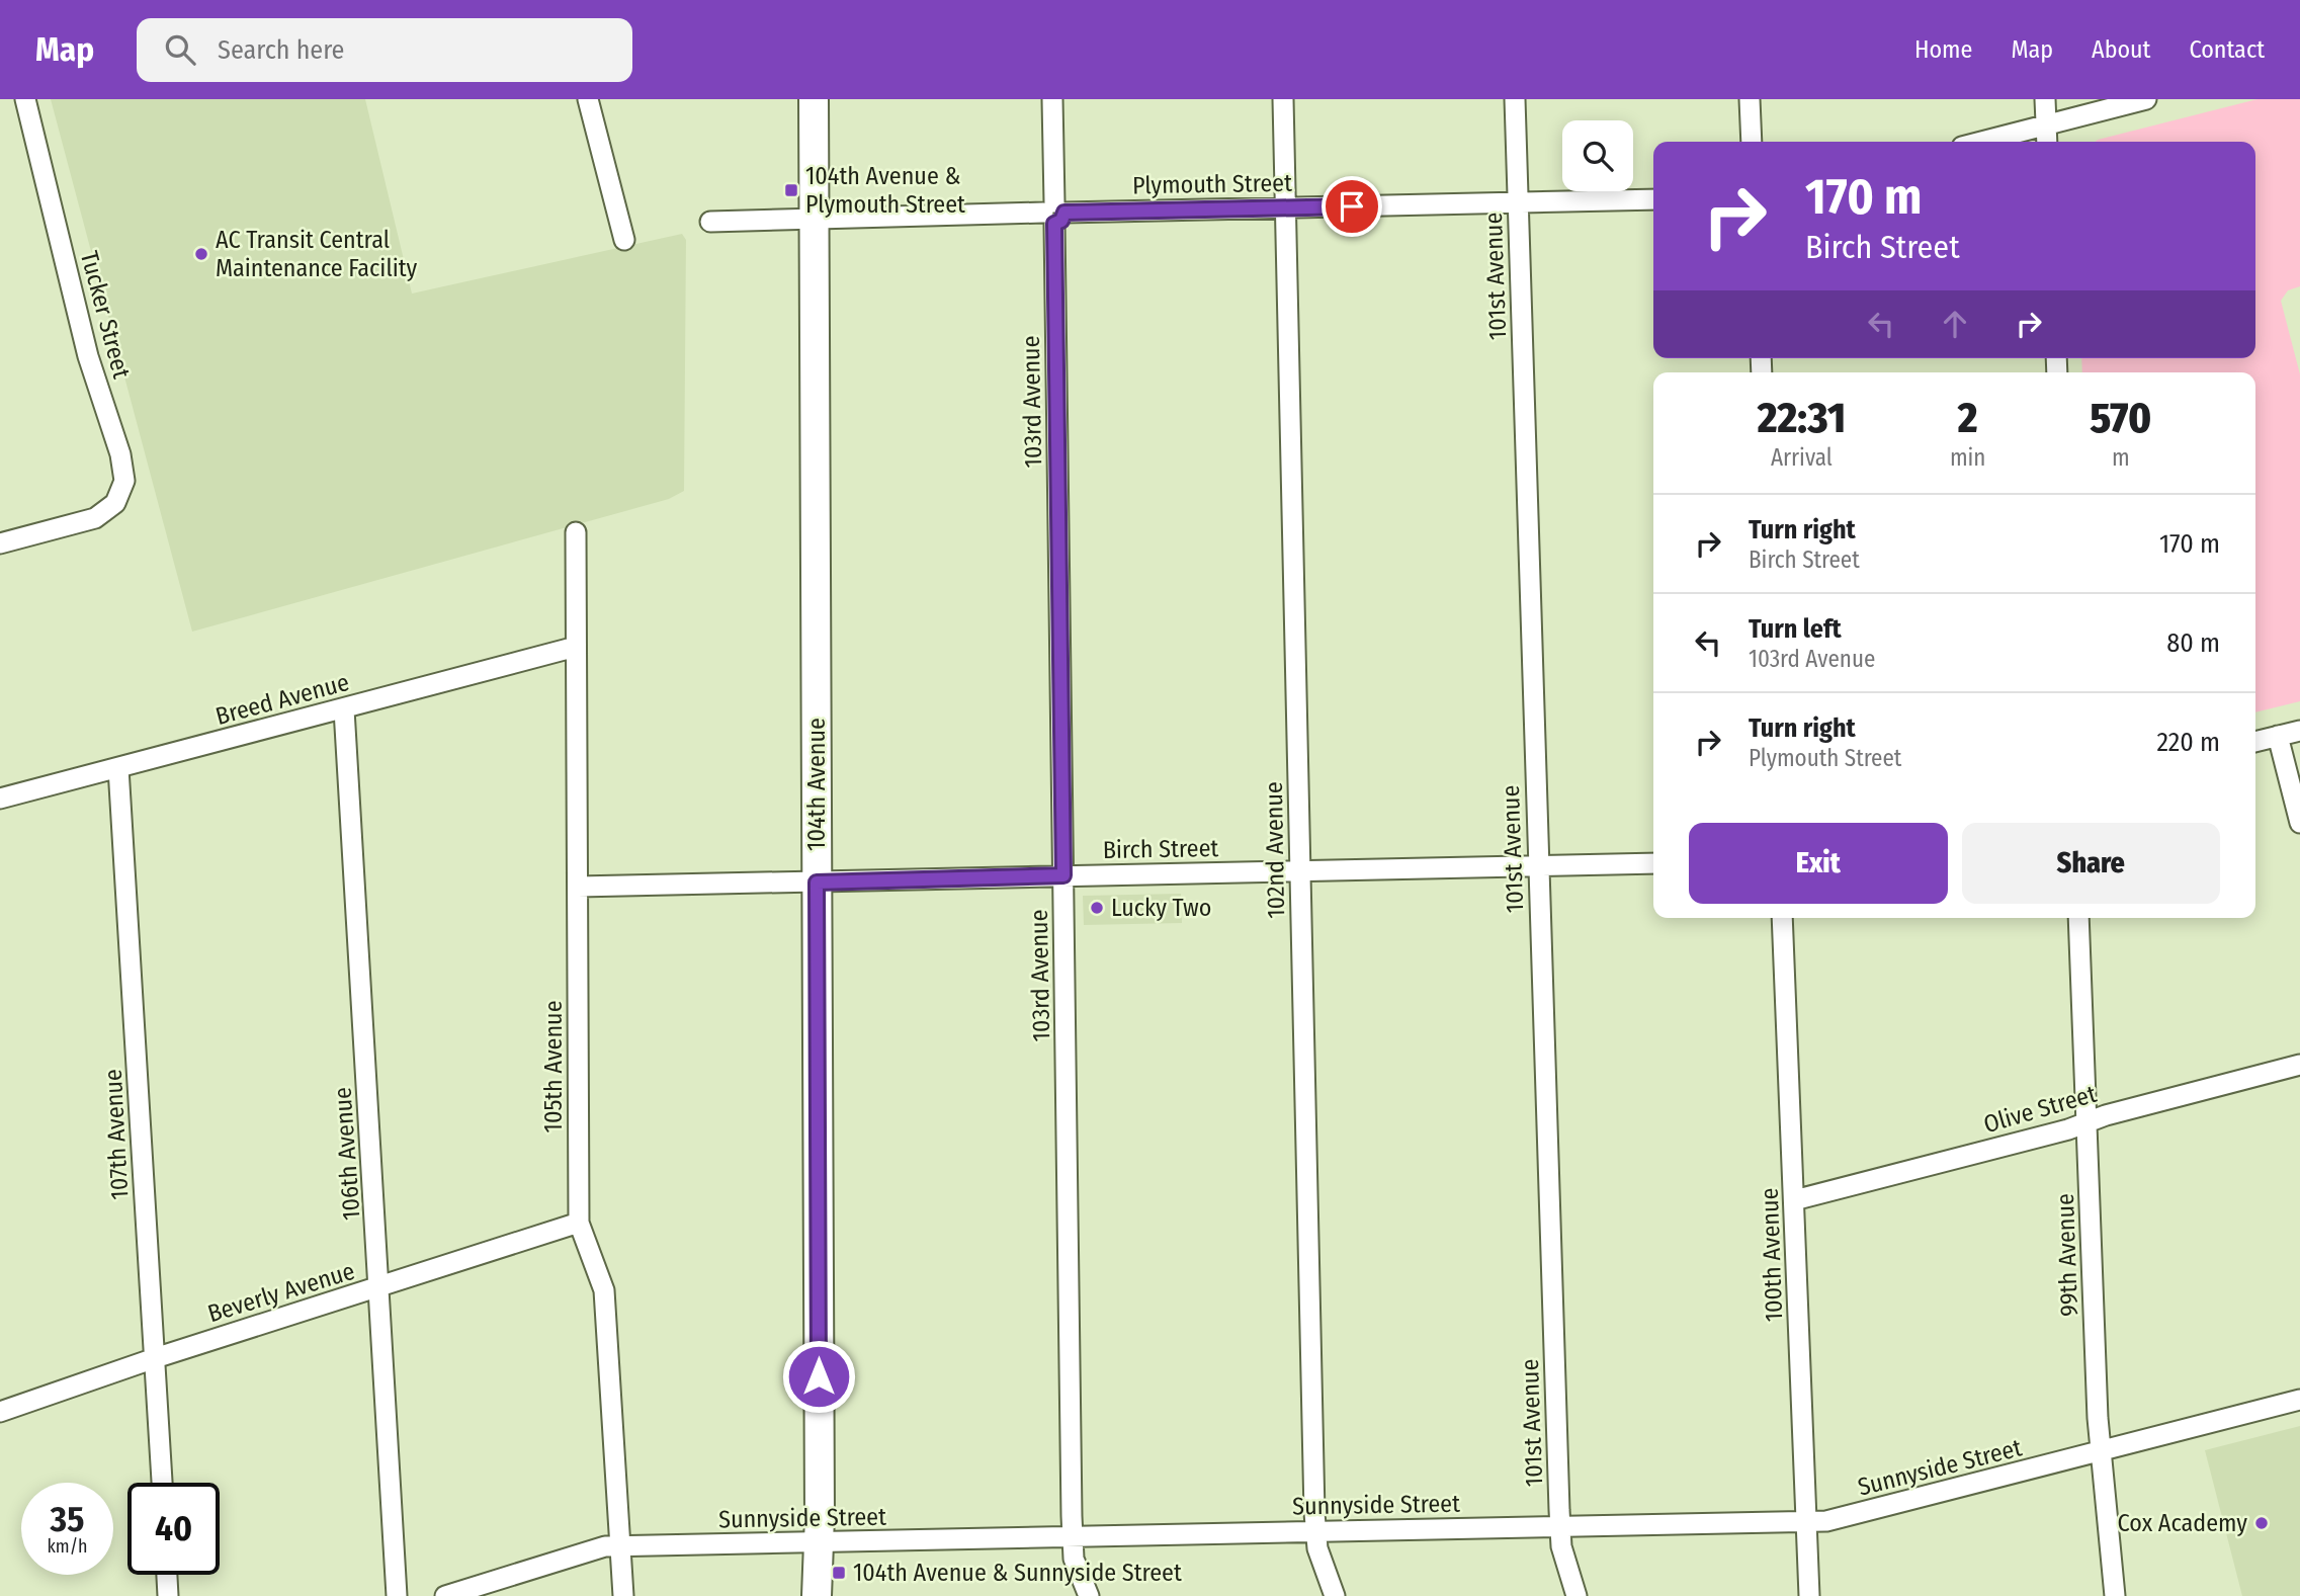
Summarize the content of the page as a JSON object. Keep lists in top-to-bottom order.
{
  "streets": {
    "street": [
      "Plymouth Street",
      "101st Avenue",
      "Tucker Street",
      "103rd Avenue",
      "Breed Avenue",
      "104th Avenue",
      "Birch Street",
      "102nd Avenue",
      "105th Avenue",
      "Olive Street",
      "107th Avenue",
      "106th Avenue",
      "100th Avenue",
      "99th Avenue",
      "Beverly Avenue",
      "Sunnyside Street"
    ]
  },
  "crossings": [
    ["Plymouth Street", "101st Avenue"],
    ["Plymouth Street", "103rd Avenue"],
    ["Plymouth Street", "104th Avenue"],
    ["Plymouth Street", "102nd Avenue"],
    ["101st Avenue", "Birch Street"],
    ["101st Avenue", "Sunnyside Street"],
    ["103rd Avenue", "Birch Street"],
    ["103rd Avenue", "Sunnyside Street"],
    ["Breed Avenue", "105th Avenue"],
    ["Breed Avenue", "107th Avenue"],
    ["Breed Avenue", "106th Avenue"],
    ["104th Avenue", "Birch Street"],
    ["104th Avenue", "Sunnyside Street"],
    ["Birch Street", "102nd Avenue"],
    ["Birch Street", "105th Avenue"],
    ["102nd Avenue", "Sunnyside Street"],
    ["105th Avenue", "Beverly Avenue"],
    ["105th Avenue", "Sunnyside Street"],
    ["Olive Street", "100th Avenue"],
    ["Olive Street", "99th Avenue"],
    ["107th Avenue", "Beverly Avenue"],
    ["106th Avenue", "Beverly Avenue"],
    ["100th Avenue", "Sunnyside Street"],
    ["99th Avenue", "Sunnyside Street"]
  ],
  "places": {
    "transit": ["104th Avenue & Plymouth Street", "104th Avenue & Sunnyside Street"],
    "other": ["AC Transit Central Maintenance Facility", "Lucky Two", "Cox Academy"]
  },
  "page": {
    "header": "Map",
    "search": "Search here",
    "nav": [
      "Home",
      "Map",
      "About",
      "Contact"
    ],
    "turn": ["170 m", "Birch Street"],
    "eta": [
      "22:31",
      "Arrival",
      "2",
      "min",
      "570",
      "m"
    ],
    "list": [
      {
        "name": "Turn right",
        "note": "Birch Street",
        "value": "170 m"
      },
      {
        "name": "Turn left",
        "note": "103rd Avenue",
        "value": "80 m"
      },
      {
        "name": "Turn right",
        "note": "Plymouth Street",
        "value": "220 m"
      }
    ],
    "buttons": ["Exit", "Share"],
    "speed": "35 km/h",
    "limit": "40"
  }
}
